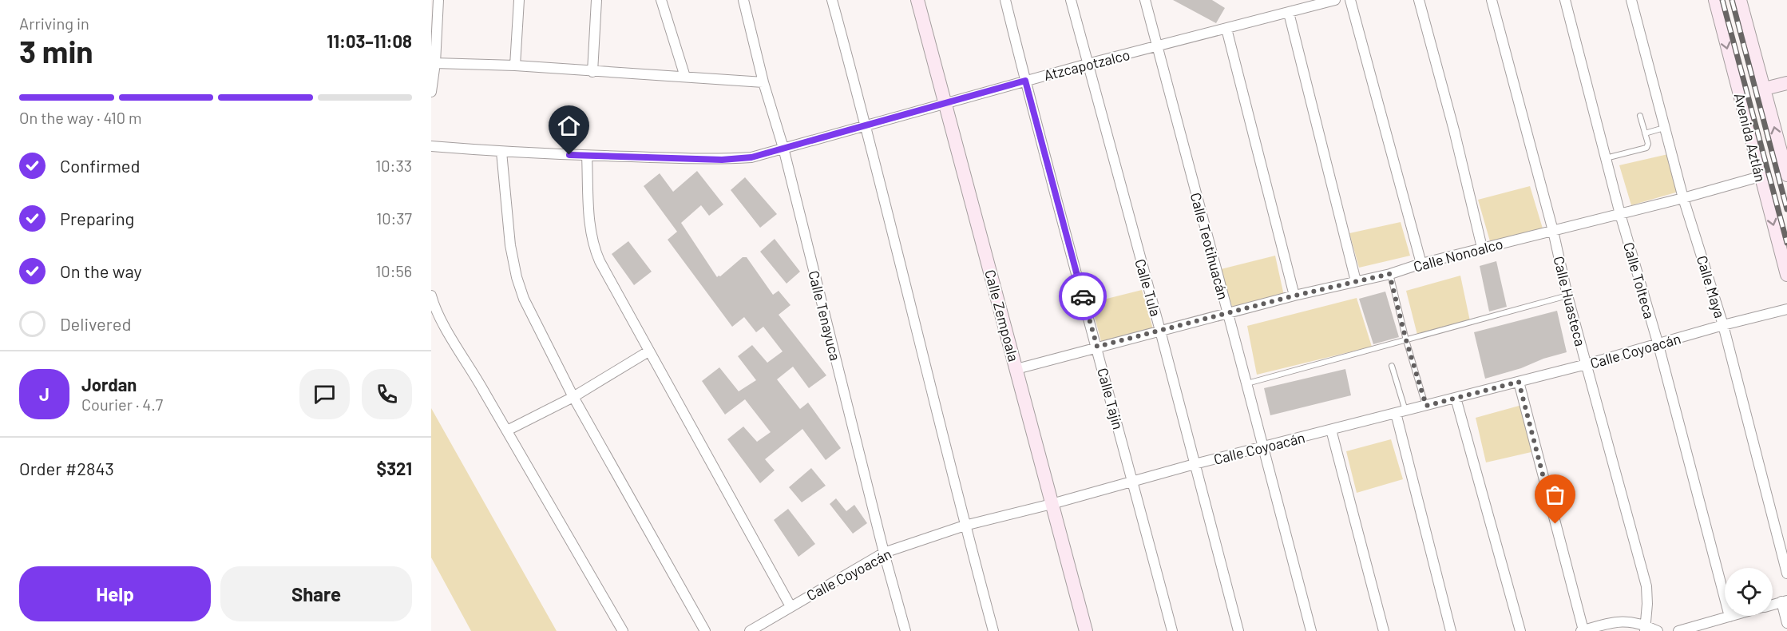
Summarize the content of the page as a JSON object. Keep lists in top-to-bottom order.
{
  "streets": {
    "street": [
      "Atzcapotzalco",
      "Avenida Aztlán",
      "Calle Teotihuacán",
      "Calle Nonoalco",
      "Calle Tolteca",
      "Calle Maya",
      "Calle Tula",
      "Calle Huasteca",
      "Calle Tenayuca",
      "Calle Zempoala",
      "Calle Coyoacán",
      "Calle Tajín"
    ]
  },
  "crossings": [
    ["Atzcapotzalco", "Calle Teotihuacán"],
    ["Atzcapotzalco", "Calle Tula"],
    ["Atzcapotzalco", "Calle Tenayuca"],
    ["Atzcapotzalco", "Calle Zempoala"],
    ["Atzcapotzalco", "Calle Tajín"],
    ["Avenida Aztlán", "Calle Nonoalco"],
    ["Calle Teotihuacán", "Calle Nonoalco"],
    ["Calle Teotihuacán", "Calle Coyoacán"],
    ["Calle Nonoalco", "Calle Tolteca"],
    ["Calle Nonoalco", "Calle Maya"],
    ["Calle Nonoalco", "Calle Tula"],
    ["Calle Nonoalco", "Calle Huasteca"],
    ["Calle Nonoalco", "Calle Zempoala"],
    ["Calle Nonoalco", "Calle Tajín"],
    ["Calle Tolteca", "Calle Coyoacán"],
    ["Calle Maya", "Calle Coyoacán"],
    ["Calle Tula", "Calle Coyoacán"],
    ["Calle Huasteca", "Calle Coyoacán"],
    ["Calle Tenayuca", "Calle Coyoacán"],
    ["Calle Zempoala", "Calle Coyoacán"],
    ["Calle Coyoacán", "Calle Tajín"]
  ],
  "page": {
    "heading": ["3 min", "Arriving in", "11:03–11:08"],
    "panel": [
      "Jordan",
      "Courier · 4.7",
      "Order #2843",
      "$321"
    ],
    "bar": "On the way · 410 m",
    "list": [
      ["Confirmed", "10:33"],
      ["Preparing", "10:37"],
      ["On the way", "10:56"],
      "Delivered"
    ],
    "round": "J",
    "buttons": ["Help", "Share"]
  }
}
